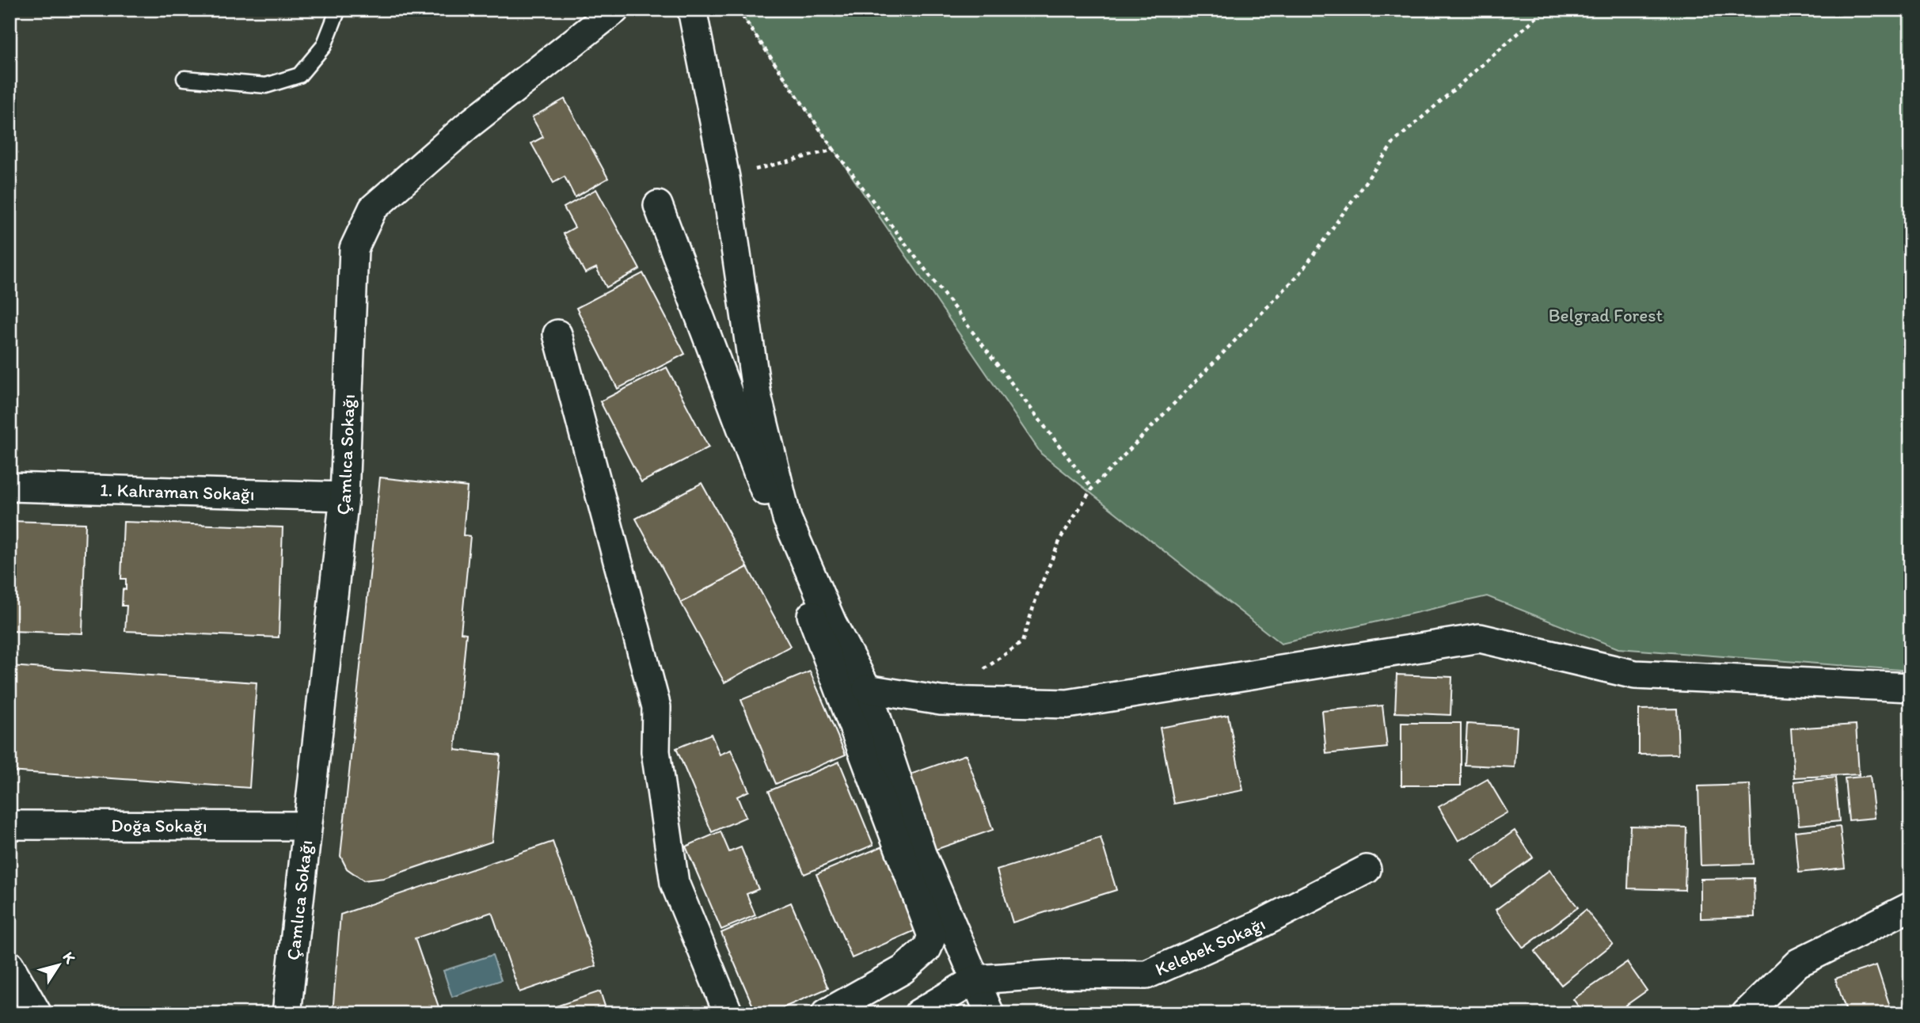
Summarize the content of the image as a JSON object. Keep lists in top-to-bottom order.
{
  "streets": {
    "street": [
      "Çamlıca Sokağı",
      "1. Kahraman Sokağı",
      "Doğa Sokağı",
      "Kelebek Sokağı"
    ]
  },
  "crossings": [
    ["Çamlıca Sokağı", "1. Kahraman Sokağı"],
    ["Çamlıca Sokağı", "Doğa Sokağı"]
  ],
  "parks": ["Belgrad Forest"],
  "north": "top right"
}
